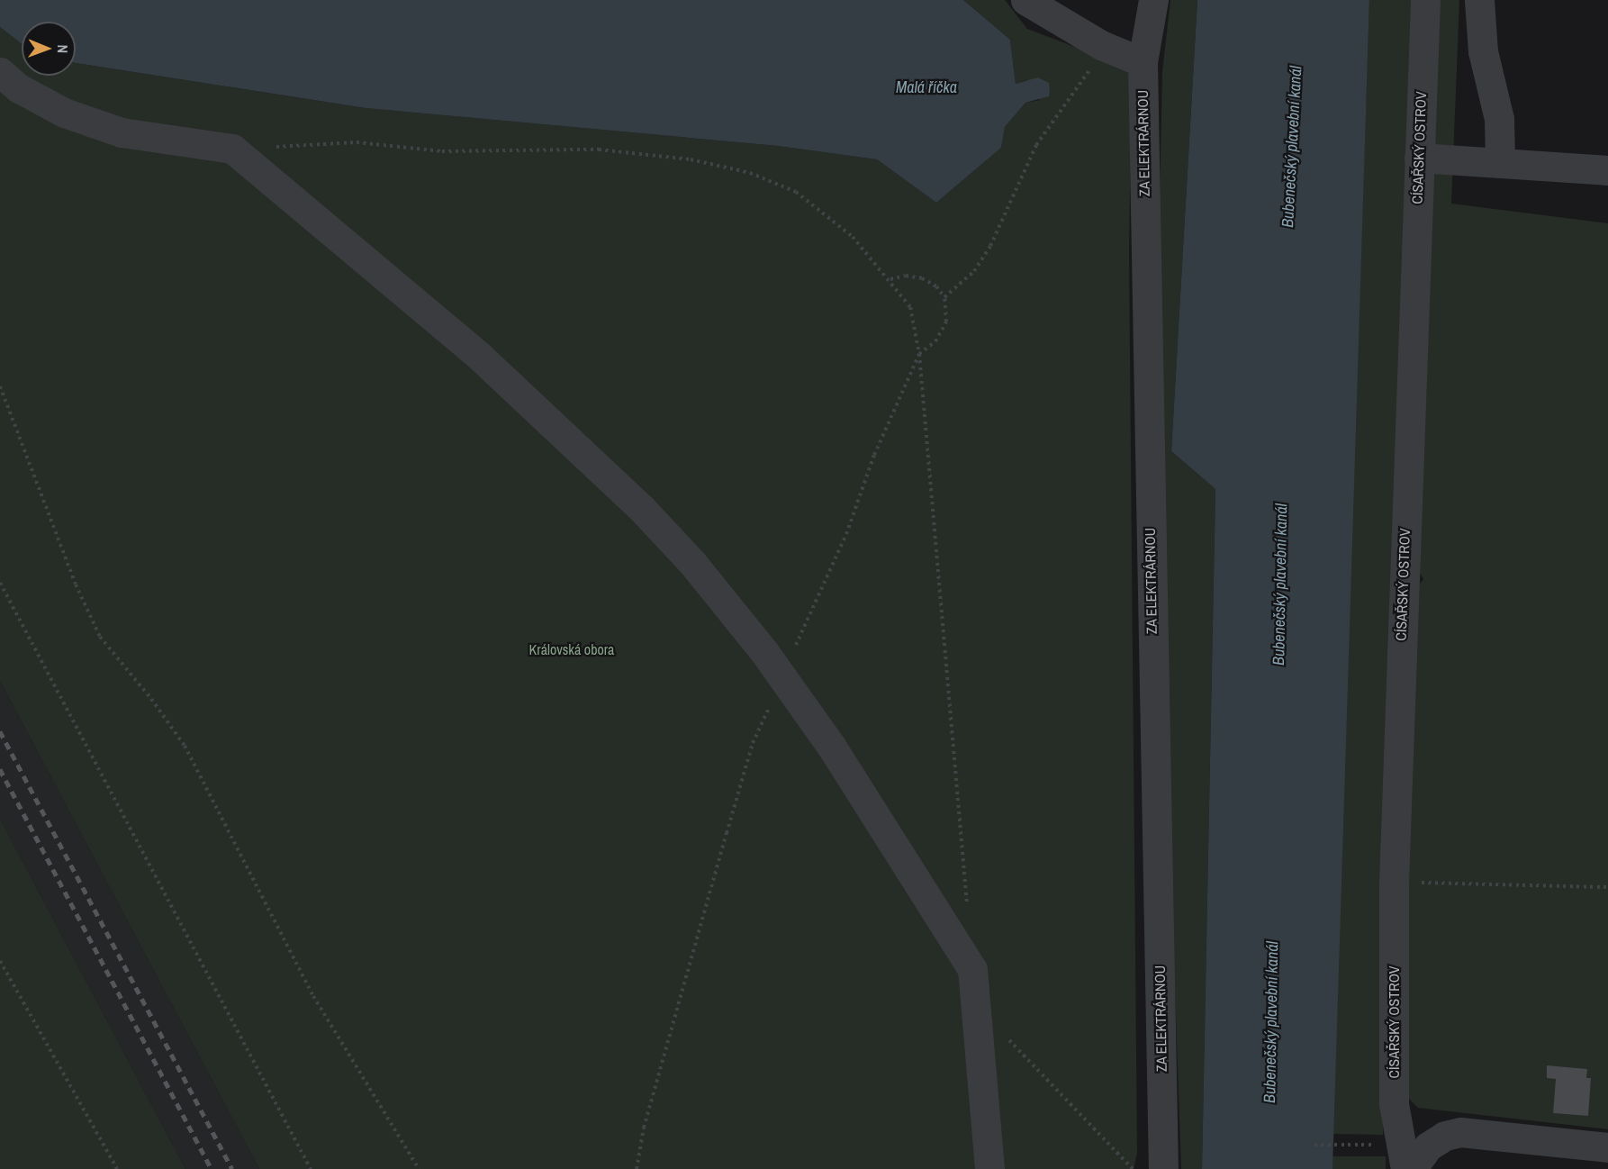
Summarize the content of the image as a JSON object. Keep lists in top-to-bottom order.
{
  "streets": {
    "street": ["ZA ELEKTRÁRNOU", "CÍSAŘSKÝ OSTROV"]
  },
  "water": ["Malá říčka", "Bubenečský plavební kanál"],
  "parks": ["Královská obora"],
  "north": "right"
}
